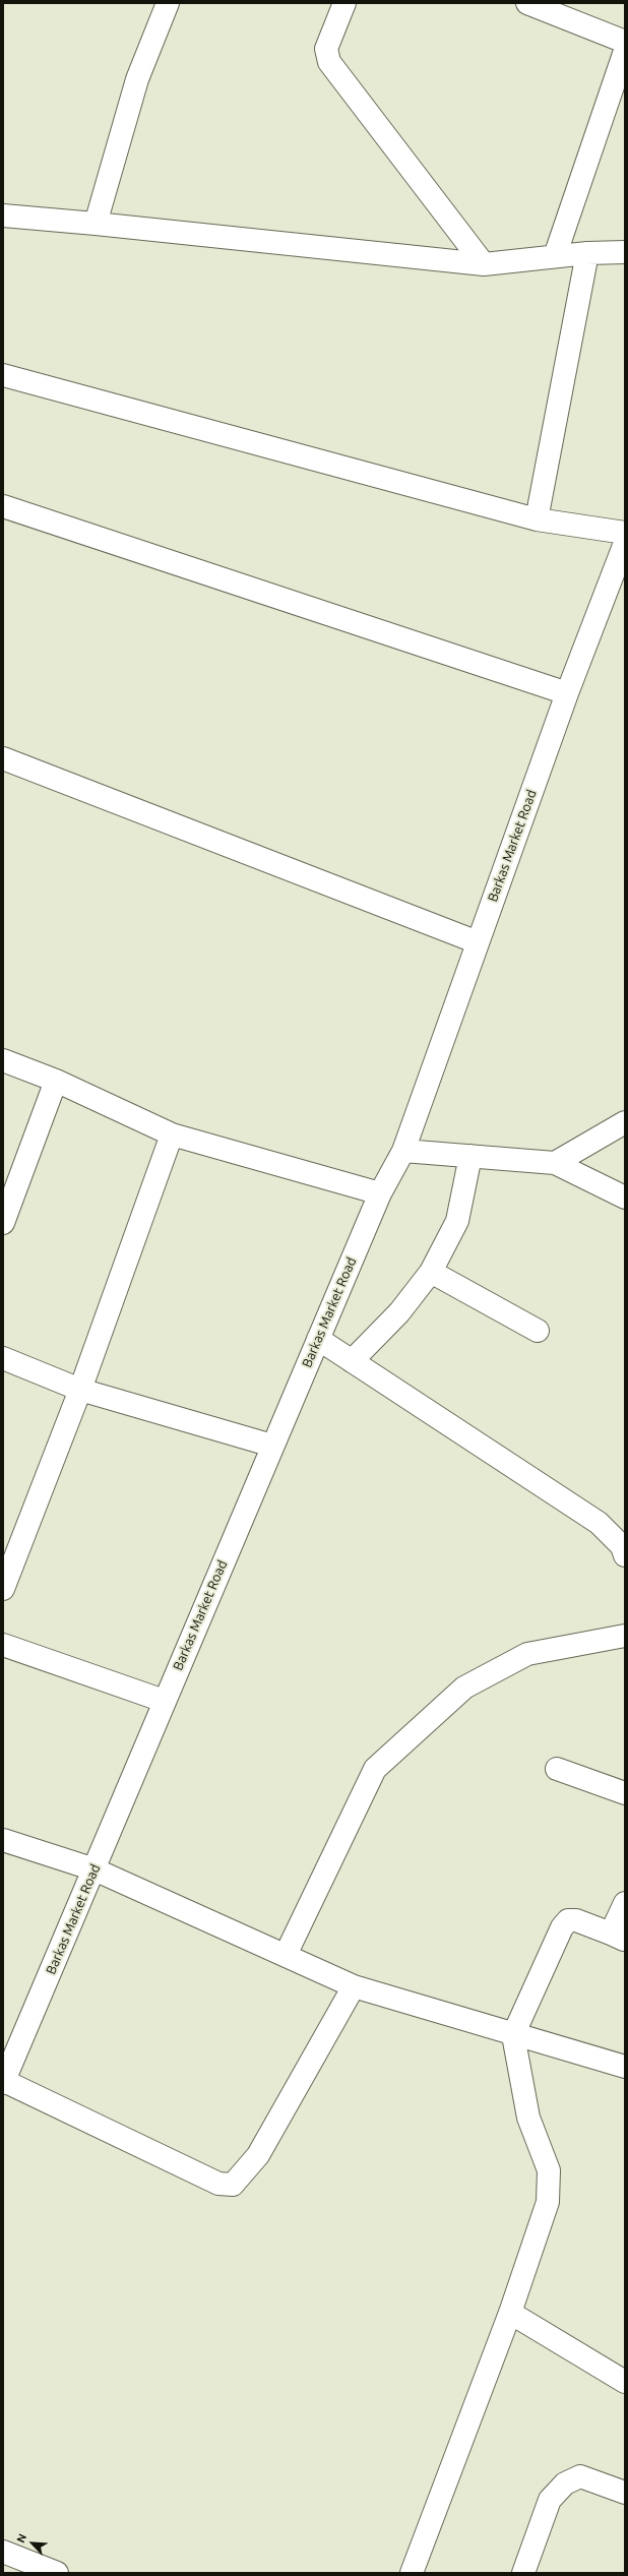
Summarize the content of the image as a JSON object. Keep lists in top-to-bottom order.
{
  "streets": {
    "street": ["Barkas Market Road"]
  },
  "north": "top left"
}
